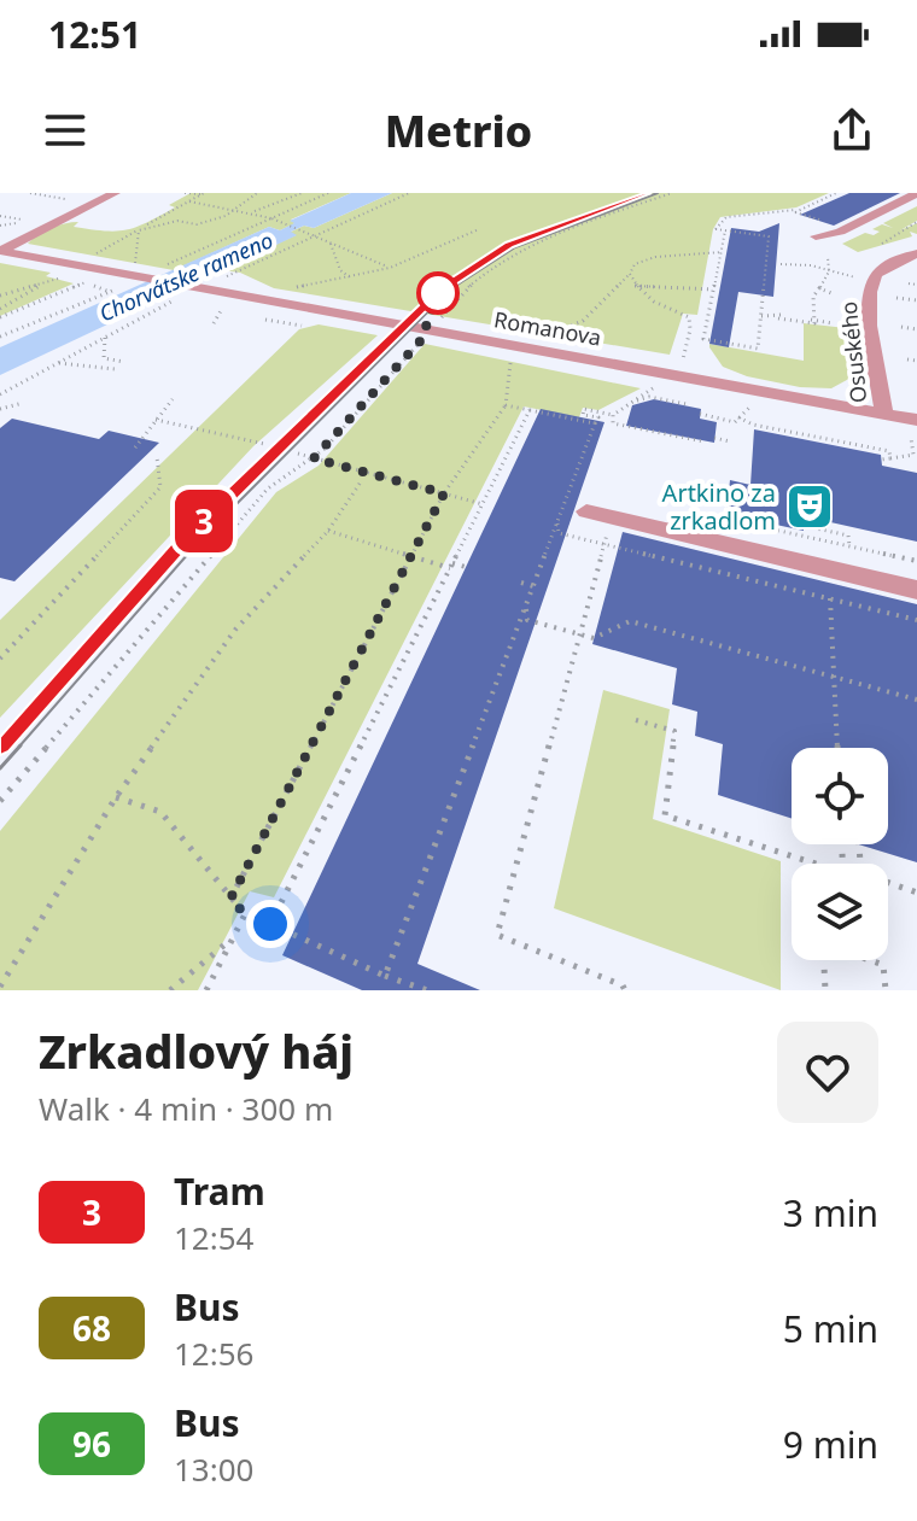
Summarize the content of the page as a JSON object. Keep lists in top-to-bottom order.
{
  "streets": {
    "street": ["Romanova", "Osuského"]
  },
  "crossings": [
    ["Romanova", "Osuského"]
  ],
  "water": ["Chorvátske rameno"],
  "places": {
    "theatre": ["Artkino za zrkadlom"]
  },
  "lines": ["tram line 3"],
  "page": {
    "status": "12:51",
    "header": "Metrio",
    "on_map": "3",
    "heading": ["Zrkadlový háj", "Walk · 4 min · 300 m"],
    "list": [
      {
        "mark": "3",
        "name": "Tram",
        "note": "12:54",
        "value": "3 min"
      },
      {
        "mark": "68",
        "name": "Bus",
        "note": "12:56",
        "value": "5 min"
      },
      {
        "mark": "96",
        "name": "Bus",
        "note": "13:00",
        "value": "9 min"
      }
    ]
  }
}
